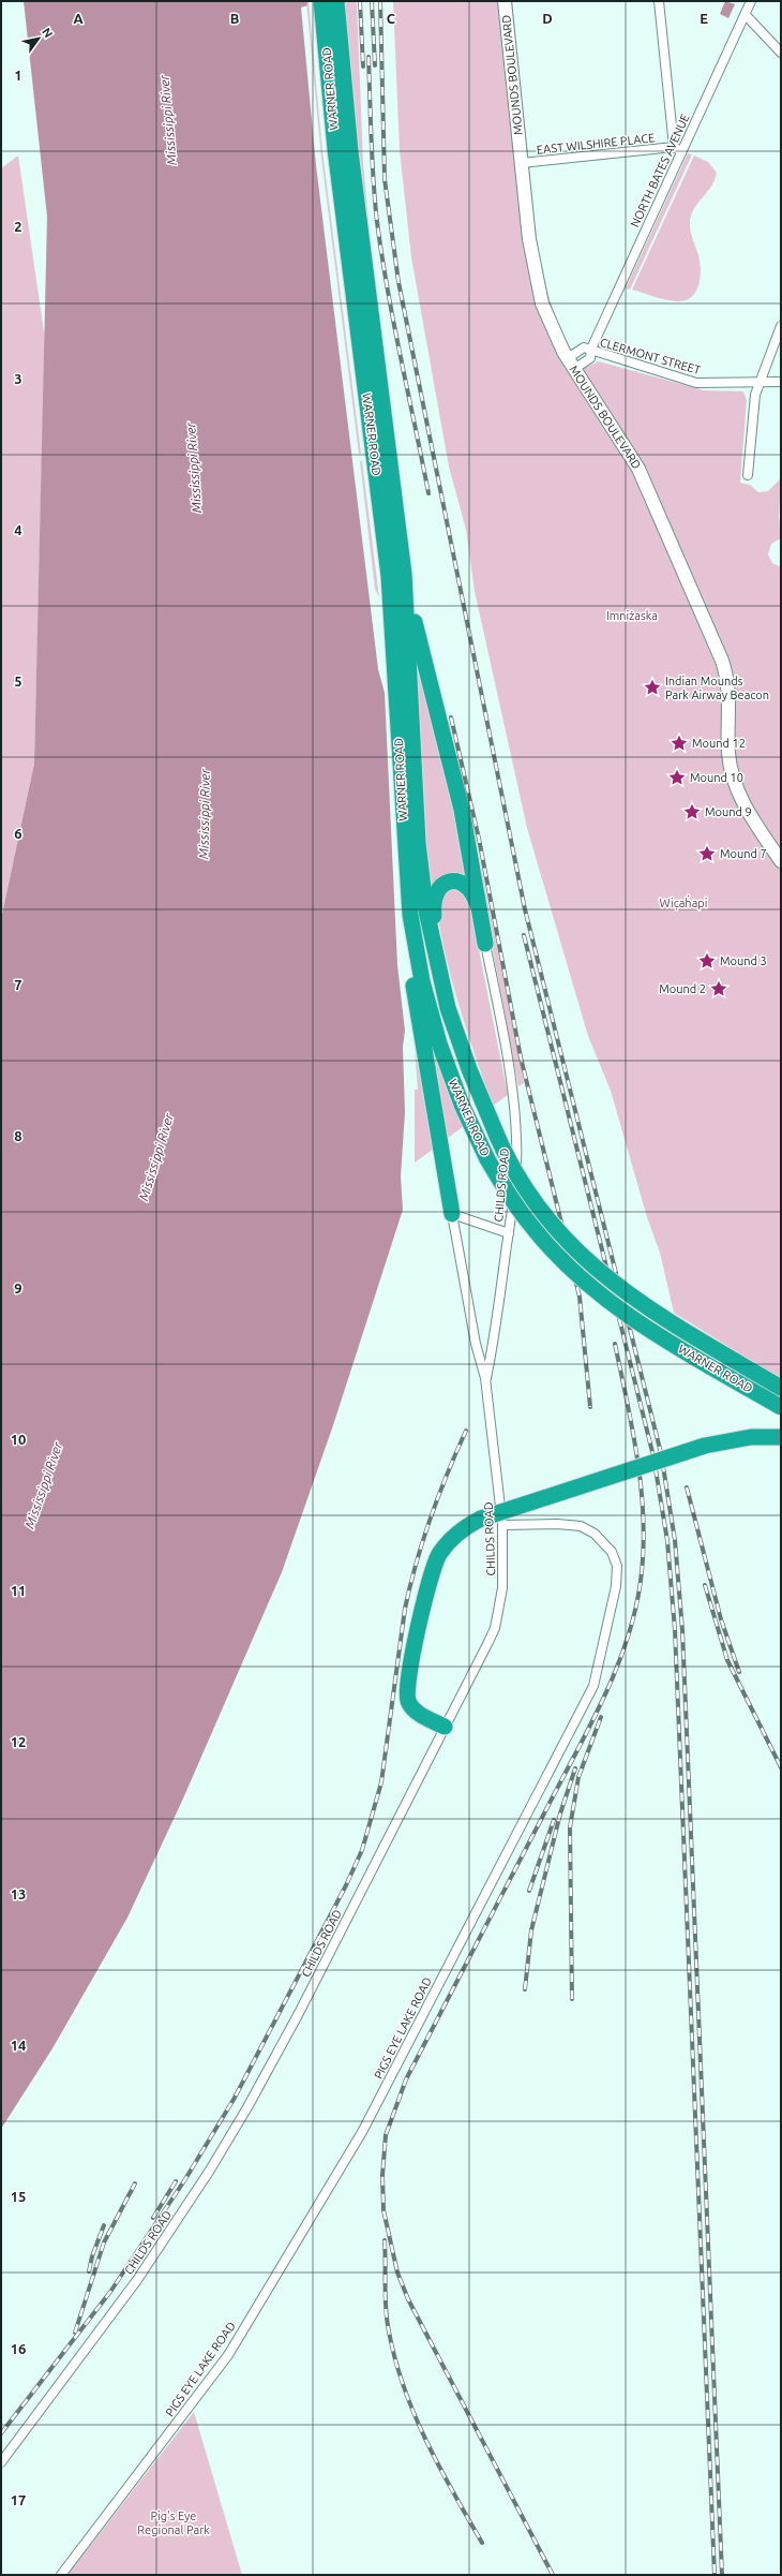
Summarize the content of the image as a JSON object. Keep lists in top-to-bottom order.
{
  "streets": {
    "highway": ["WARNER ROAD"],
    "street": [
      "MOUNDS BOULEVARD",
      "EAST WILSHIRE PLACE",
      "NORTH BATES AVENUE",
      "CLERMONT STREET",
      "CHILDS ROAD",
      "PIGS EYE LAKE ROAD"
    ]
  },
  "crossings": [
    ["MOUNDS BOULEVARD", "EAST WILSHIRE PLACE"],
    ["MOUNDS BOULEVARD", "CLERMONT STREET"],
    ["EAST WILSHIRE PLACE", "NORTH BATES AVENUE"],
    ["NORTH BATES AVENUE", "CLERMONT STREET"],
    ["CHILDS ROAD", "PIGS EYE LAKE ROAD"]
  ],
  "water": ["Mississippi River"],
  "parks": ["Imniżaska", "Wic̣aḣapi", "Pig's Eye Regional Park"],
  "places": {
    "place": [
      "Indian Mounds Park Airway Beacon",
      "Mound 12",
      "Mound 10",
      "Mound 9",
      "Mound 7",
      "Mound 3",
      "Mound 2"
    ]
  },
  "north": "top right",
  "grid": {
    "columns": [
      "A",
      "B",
      "C",
      "D",
      "E"
    ],
    "rows": [
      "1",
      "2",
      "3",
      "4",
      "5",
      "6",
      "7",
      "8",
      "9",
      "10",
      "11",
      "12",
      "13",
      "14",
      "15",
      "16",
      "17"
    ]
  }
}
